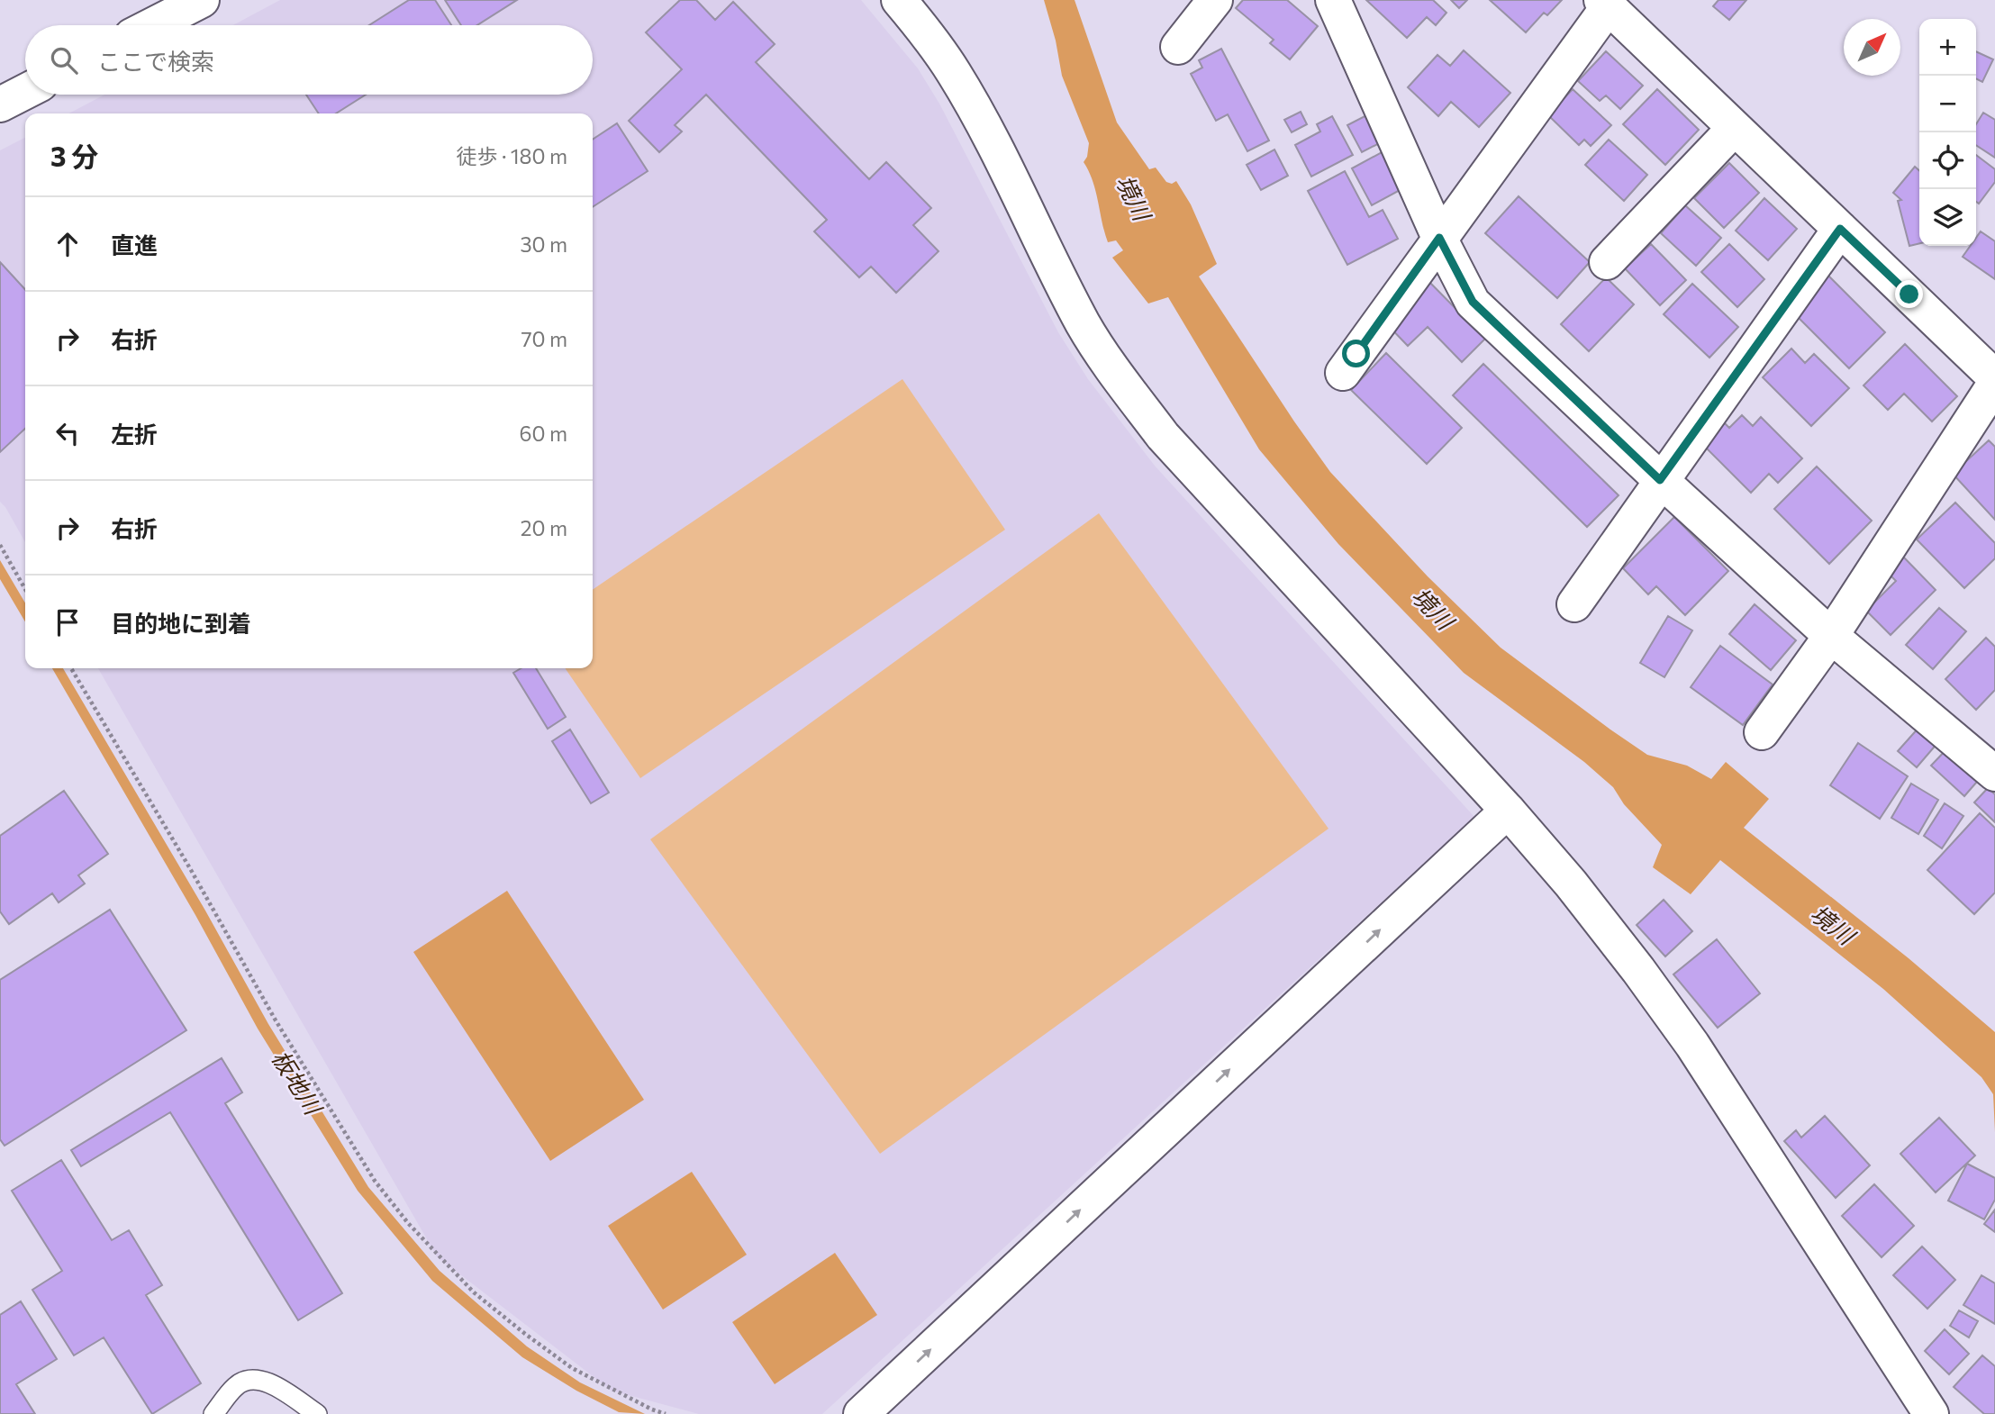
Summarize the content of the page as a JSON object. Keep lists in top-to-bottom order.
{
  "water": ["境川", "板地川"],
  "north": "top right",
  "page": {
    "map_buttons": ["+", "−"],
    "search": "ここで検索",
    "heading": ["3 分", "徒歩 · 180 m"],
    "list": [
      ["直進", "30 m"],
      ["右折", "70 m"],
      ["左折", "60 m"],
      ["右折", "20 m"],
      "目的地に到着"
    ]
  }
}
